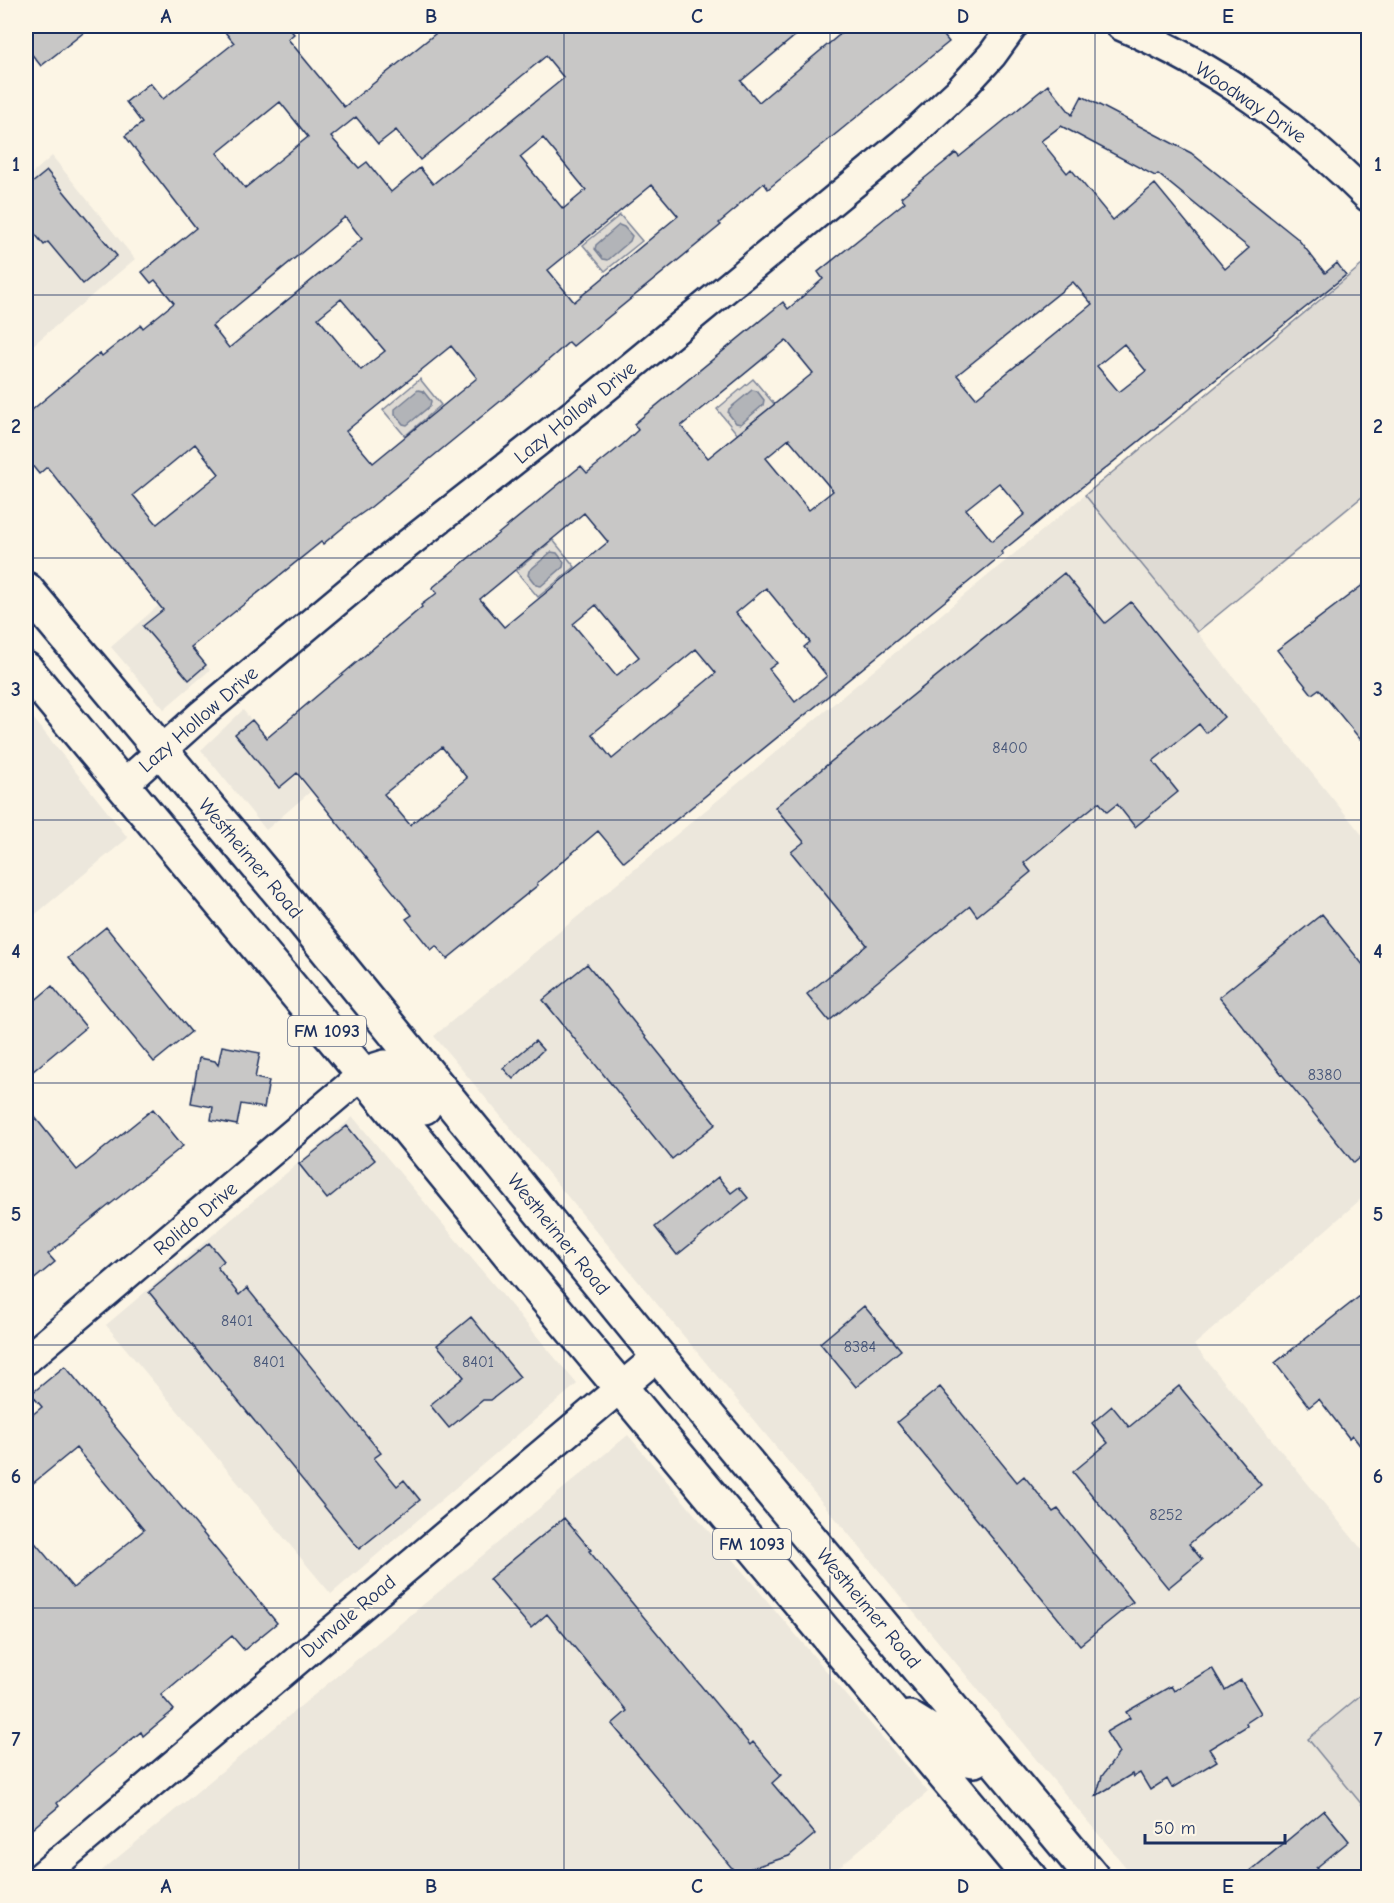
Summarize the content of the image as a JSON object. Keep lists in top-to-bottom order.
{
  "streets": {
    "main road": ["Westheimer Road", "FM 1093"],
    "street": [
      "Woodway Drive",
      "Lazy Hollow Drive",
      "Rolido Drive",
      "Dunvale Road"
    ]
  },
  "crossings": [
    ["Lazy Hollow Drive", "Westheimer Road"],
    ["Lazy Hollow Drive", "FM 1093"],
    ["Westheimer Road", "Dunvale Road"],
    ["FM 1093", "Rolido Drive"],
    ["FM 1093", "Dunvale Road"]
  ],
  "house_numbers": [
    "8400",
    "8380",
    "8401",
    "8384",
    "8401",
    "8401",
    "8252"
  ],
  "scale_bar": "50 m",
  "grid": {
    "columns": [
      "A",
      "B",
      "C",
      "D",
      "E"
    ],
    "rows": [
      "1",
      "2",
      "3",
      "4",
      "5",
      "6",
      "7"
    ]
  }
}
